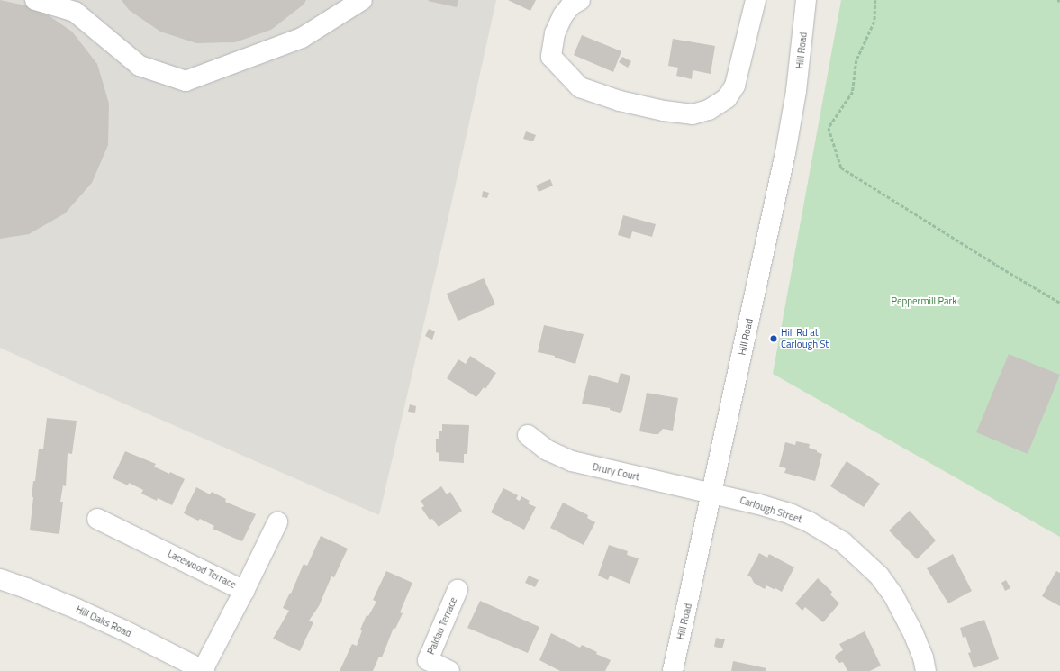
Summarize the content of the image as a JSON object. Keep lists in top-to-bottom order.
{
  "streets": {
    "street": [
      "Hill Road",
      "Drury Court",
      "Carlough Street",
      "Lacewood Terrace",
      "Hill Oaks Road",
      "Paldao Terrace"
    ]
  },
  "crossings": [
    ["Hill Road", "Drury Court"],
    ["Hill Road", "Carlough Street"],
    ["Drury Court", "Carlough Street"],
    ["Lacewood Terrace", "Hill Oaks Road"]
  ],
  "parks": ["Peppermill Park"],
  "places": ["Hill Rd at Carlough St"]
}
